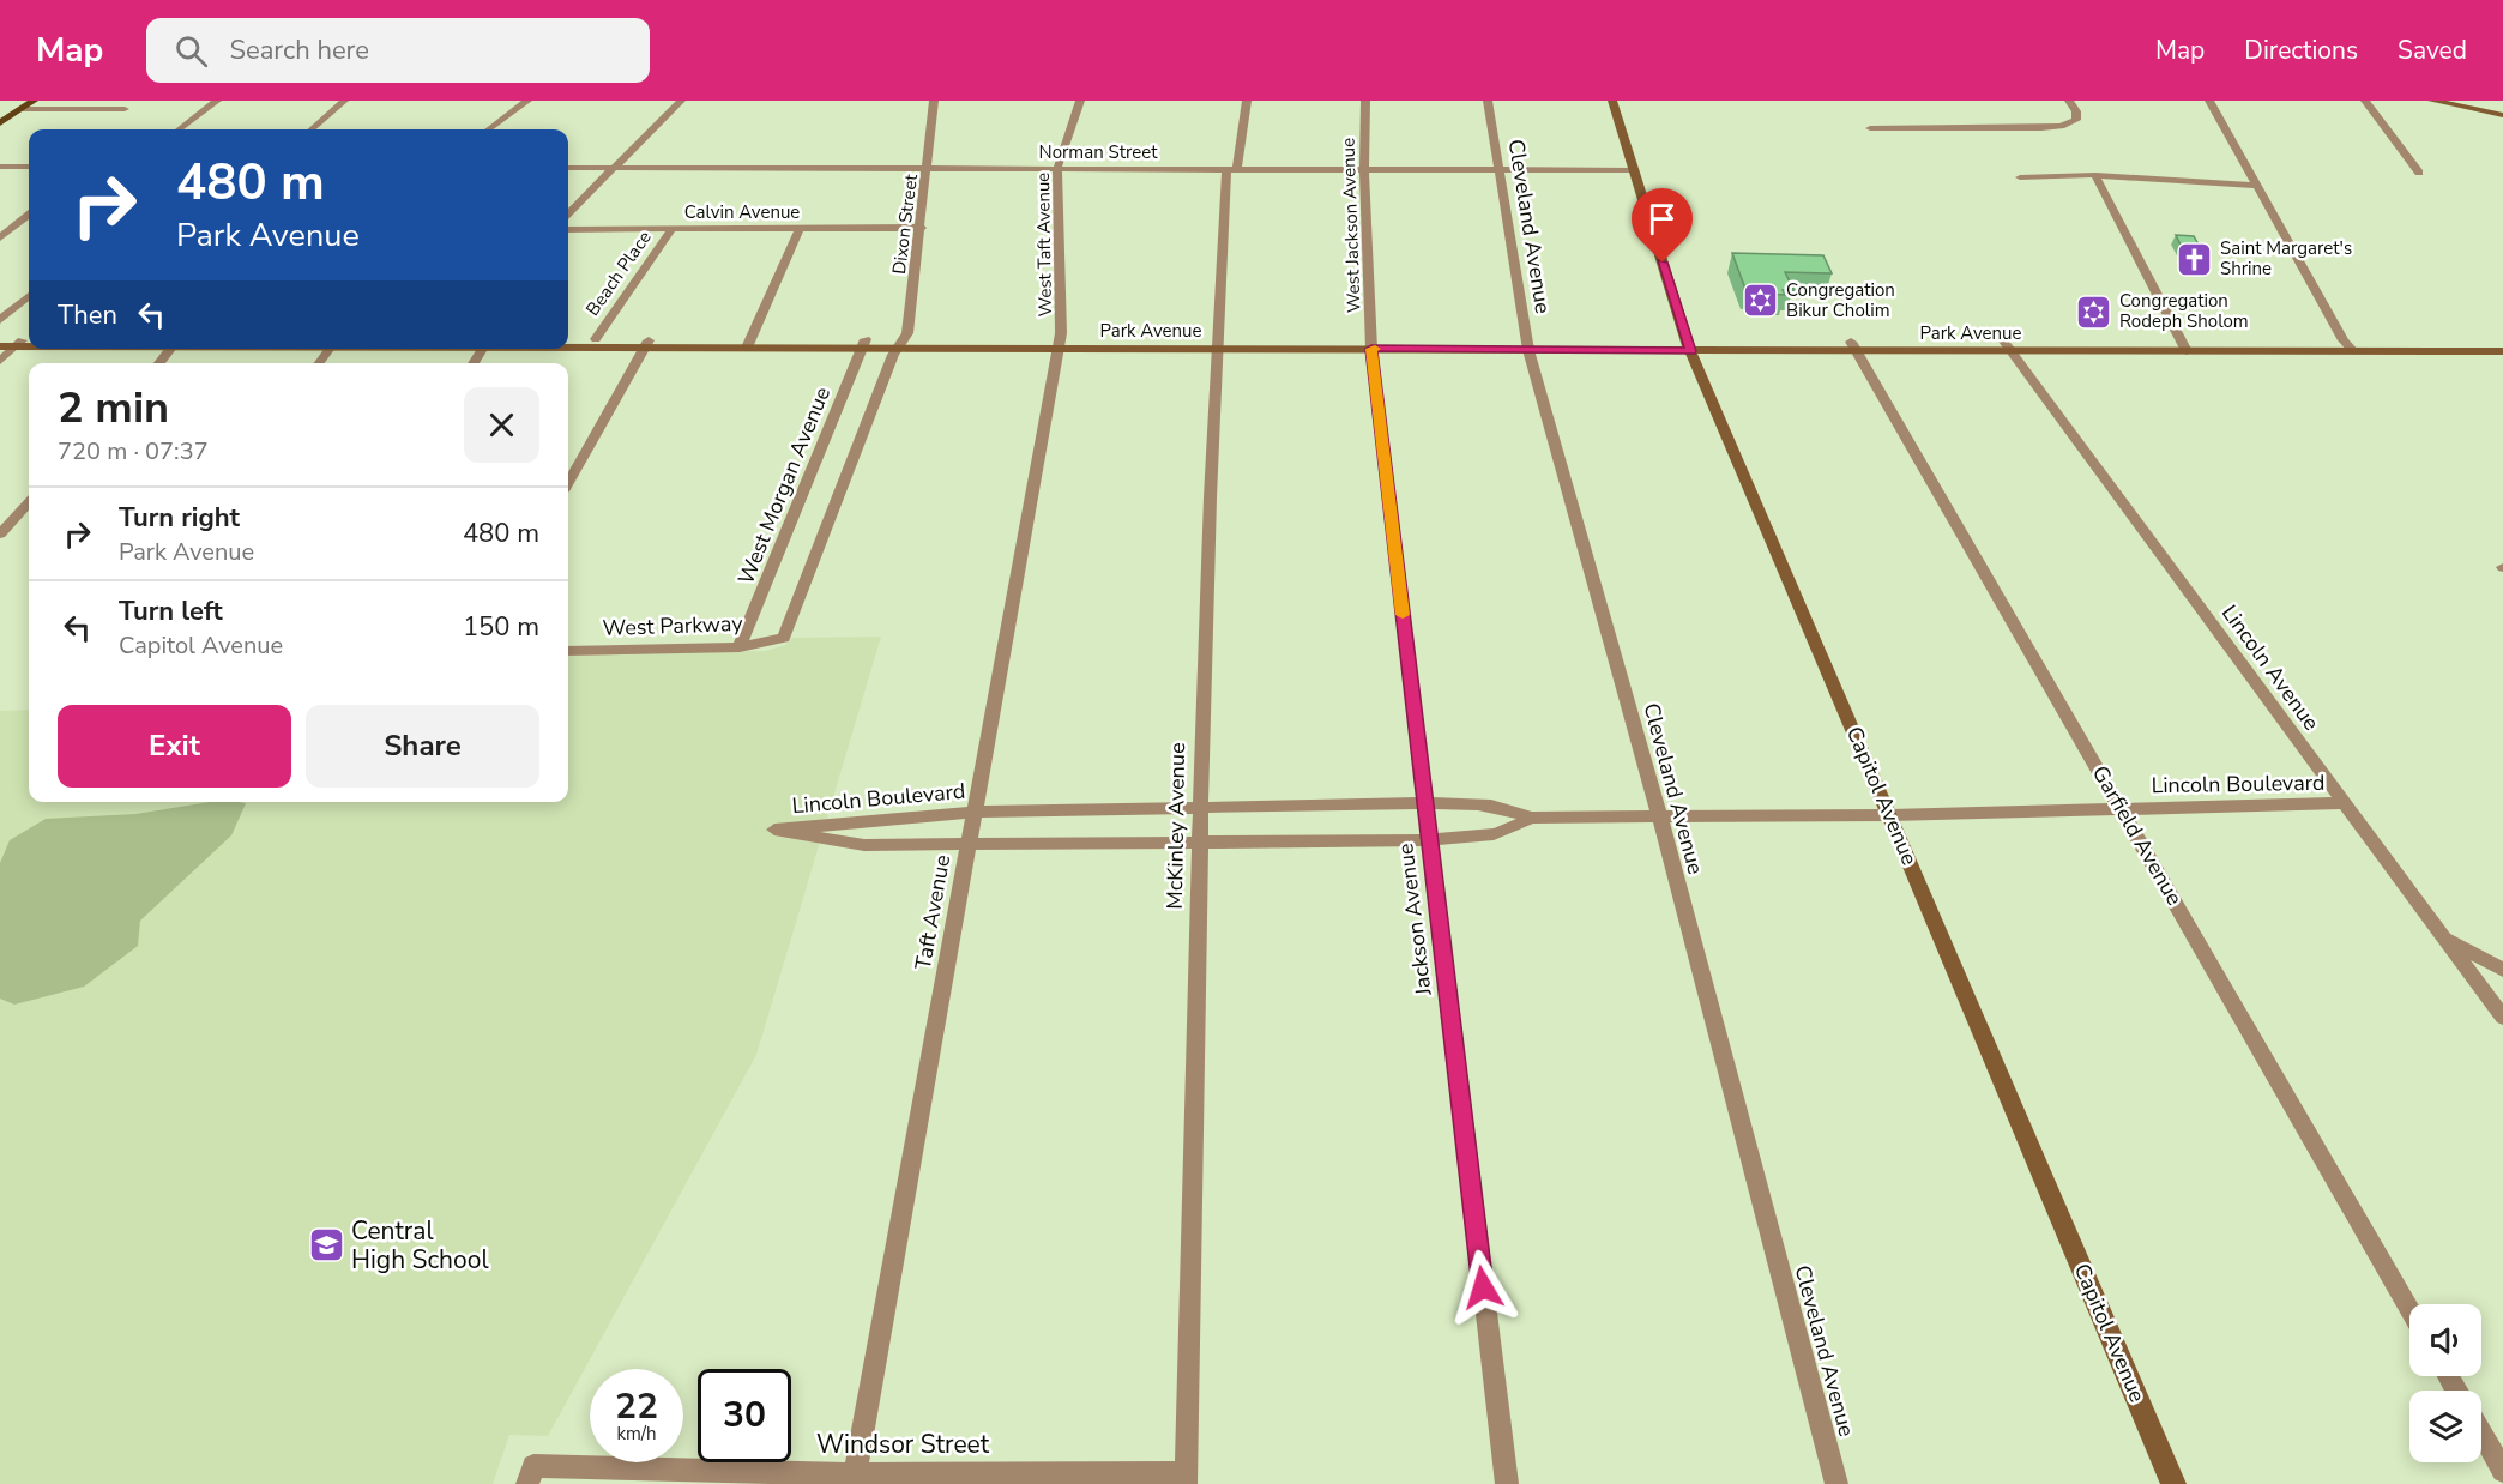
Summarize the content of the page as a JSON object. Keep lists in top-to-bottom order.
{
  "streets": {
    "main road": ["Park Avenue", "Capitol Avenue"],
    "street": [
      "Norman Street",
      "Calvin Avenue",
      "Dixon Street",
      "West Jackson Avenue",
      "Cleveland Avenue",
      "West Taft Avenue",
      "Beach Place",
      "West Morgan Avenue",
      "West Parkway",
      "Lincoln Avenue",
      "Lincoln Boulevard",
      "McKinley Avenue",
      "Garfield Avenue",
      "Taft Avenue",
      "Jackson Avenue",
      "Windsor Street"
    ]
  },
  "crossings": [
    ["Norman Street", "Dixon Street"],
    ["Norman Street", "West Jackson Avenue"],
    ["Norman Street", "Cleveland Avenue"],
    ["Norman Street", "West Taft Avenue"],
    ["Norman Street", "Capitol Avenue"],
    ["Norman Street", "McKinley Avenue"],
    ["Calvin Avenue", "Dixon Street"],
    ["Calvin Avenue", "Beach Place"],
    ["Dixon Street", "Park Avenue"],
    ["Dixon Street", "West Parkway"],
    ["West Jackson Avenue", "Park Avenue"],
    ["West Jackson Avenue", "Jackson Avenue"],
    ["Cleveland Avenue", "Park Avenue"],
    ["Cleveland Avenue", "Lincoln Boulevard"],
    ["West Taft Avenue", "Park Avenue"],
    ["West Taft Avenue", "Taft Avenue"],
    ["Beach Place", "Park Avenue"],
    ["Park Avenue", "West Morgan Avenue"],
    ["Park Avenue", "West Parkway"],
    ["Park Avenue", "Lincoln Avenue"],
    ["Park Avenue", "Capitol Avenue"],
    ["Park Avenue", "McKinley Avenue"],
    ["Park Avenue", "Garfield Avenue"],
    ["Park Avenue", "Taft Avenue"],
    ["Park Avenue", "Jackson Avenue"],
    ["West Morgan Avenue", "West Parkway"],
    ["Lincoln Avenue", "Lincoln Boulevard"],
    ["Lincoln Boulevard", "Capitol Avenue"],
    ["Lincoln Boulevard", "McKinley Avenue"],
    ["Lincoln Boulevard", "Garfield Avenue"],
    ["Lincoln Boulevard", "Taft Avenue"],
    ["Lincoln Boulevard", "Jackson Avenue"],
    ["McKinley Avenue", "Windsor Street"],
    ["Taft Avenue", "Windsor Street"]
  ],
  "places": {
    "church": ["Saint Margaret's Shrine"],
    "synagogue": ["Congregation Bikur Cholim", "Congregation Rodeph Sholom"],
    "school or university": ["Central High School"]
  },
  "page": {
    "header": "Map",
    "search": "Search here",
    "nav": ["Map", "Directions", "Saved"],
    "turn": ["480 m", "Park Avenue"],
    "then": "Then",
    "heading": ["2 min", "720 m · 07:37"],
    "list": [
      {
        "name": "Turn right",
        "note": "Park Avenue",
        "value": "480 m"
      },
      {
        "name": "Turn left",
        "note": "Capitol Avenue",
        "value": "150 m"
      }
    ],
    "buttons": ["Exit", "Share"],
    "speed": "22 km/h",
    "limit": "30"
  }
}
